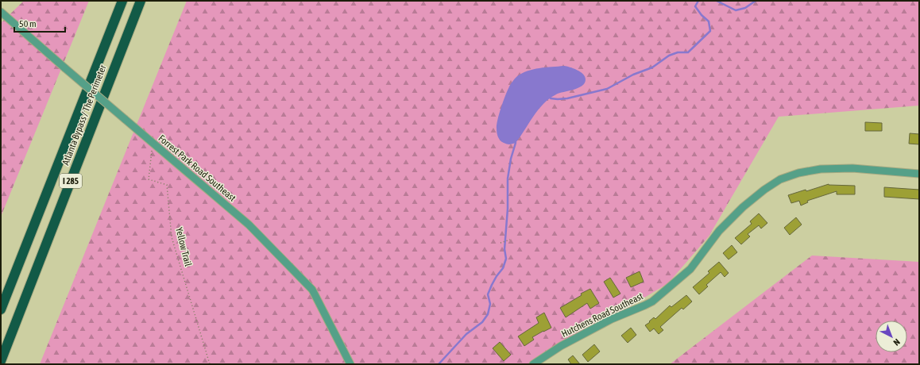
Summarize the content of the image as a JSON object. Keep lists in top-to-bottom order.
{
  "streets": {
    "highway": ["Atlanta Bypass / The Perimeter", "I 285"],
    "street": ["Forrest Park Road Southeast", "Hutchens Road Southeast"],
    "path": ["Yellow Trail"]
  },
  "crossings": [
    ["Forrest Park Road Southeast", "Yellow Trail"]
  ],
  "scale_bar": "50 m",
  "north": "bottom right"
}
